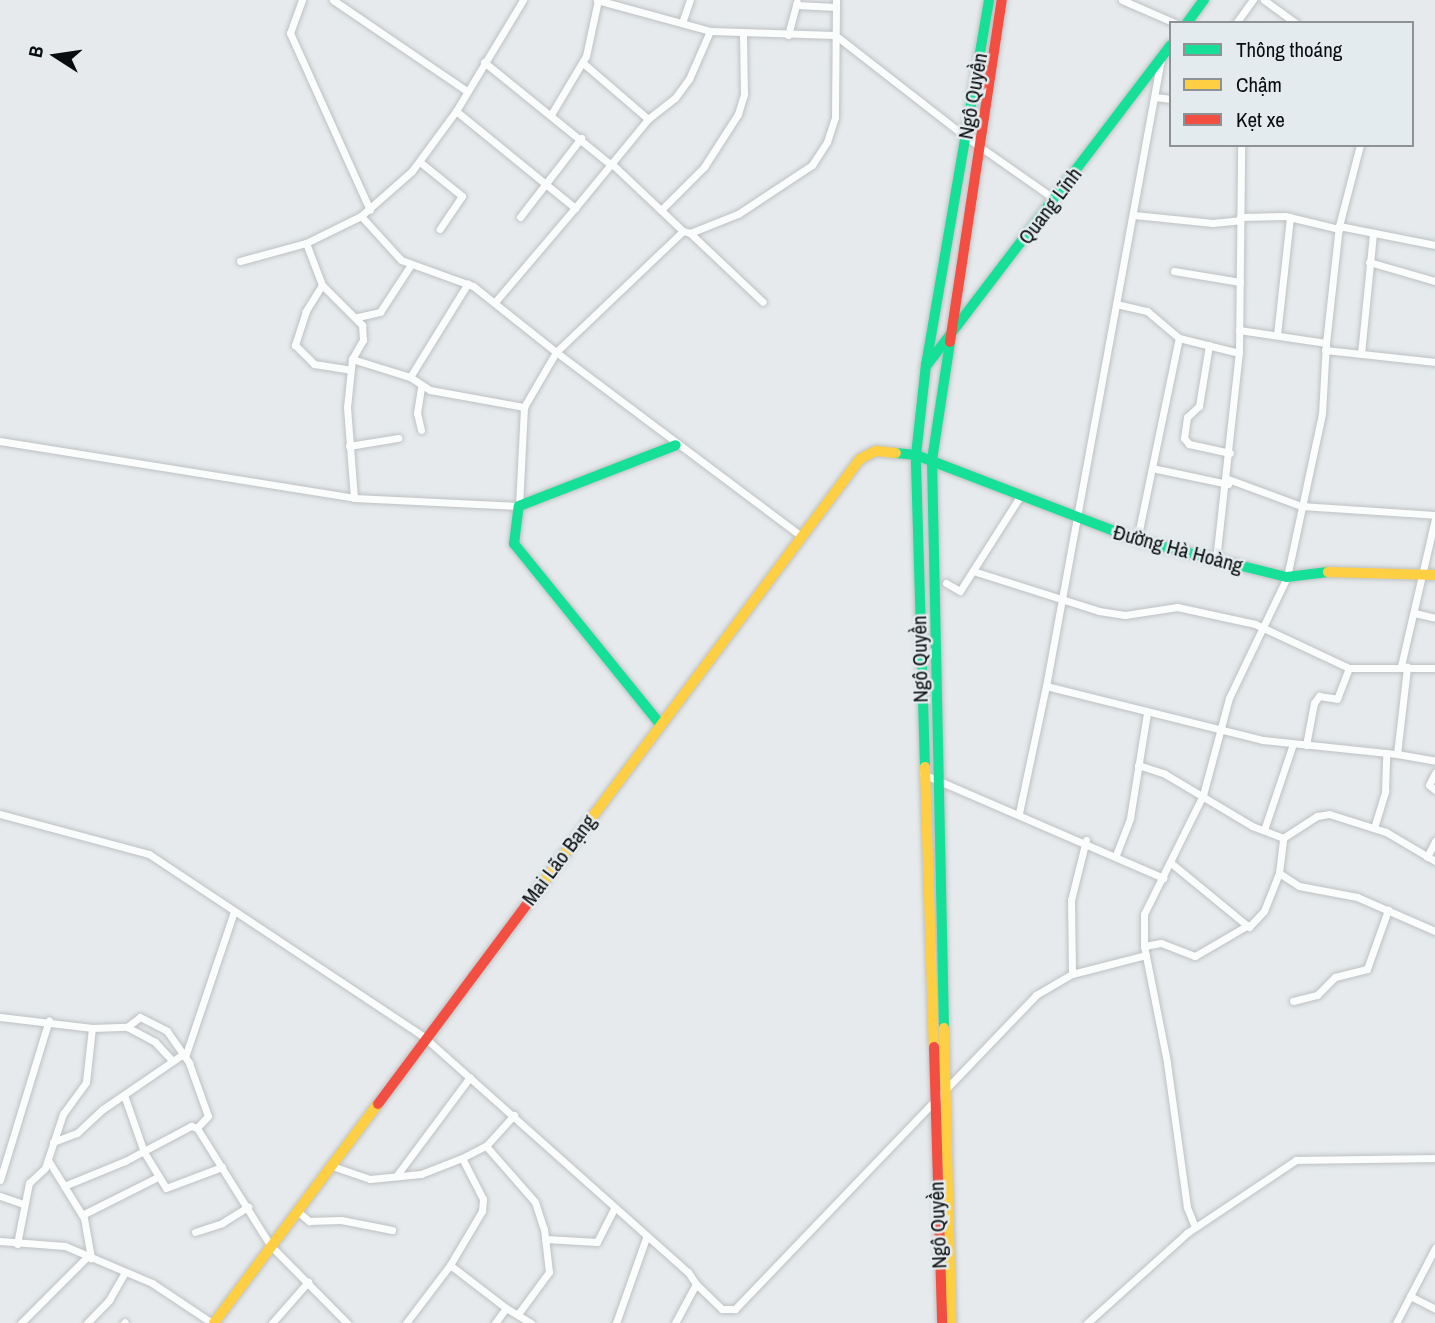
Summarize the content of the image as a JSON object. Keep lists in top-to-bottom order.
{
  "streets": {
    "main road": [
      "Ngô Quyền",
      "Quang Lĩnh",
      "Đường Hà Hoàng",
      "Mai Lão Bạng"
    ]
  },
  "crossings": [
    ["Ngô Quyền", "Quang Lĩnh"],
    ["Ngô Quyền", "Đường Hà Hoàng"],
    ["Ngô Quyền", "Mai Lão Bạng"],
    ["Đường Hà Hoàng", "Mai Lão Bạng"]
  ],
  "legend": ["Thông thoáng", "Chậm", "Kẹt xe"],
  "north": "left"
}
